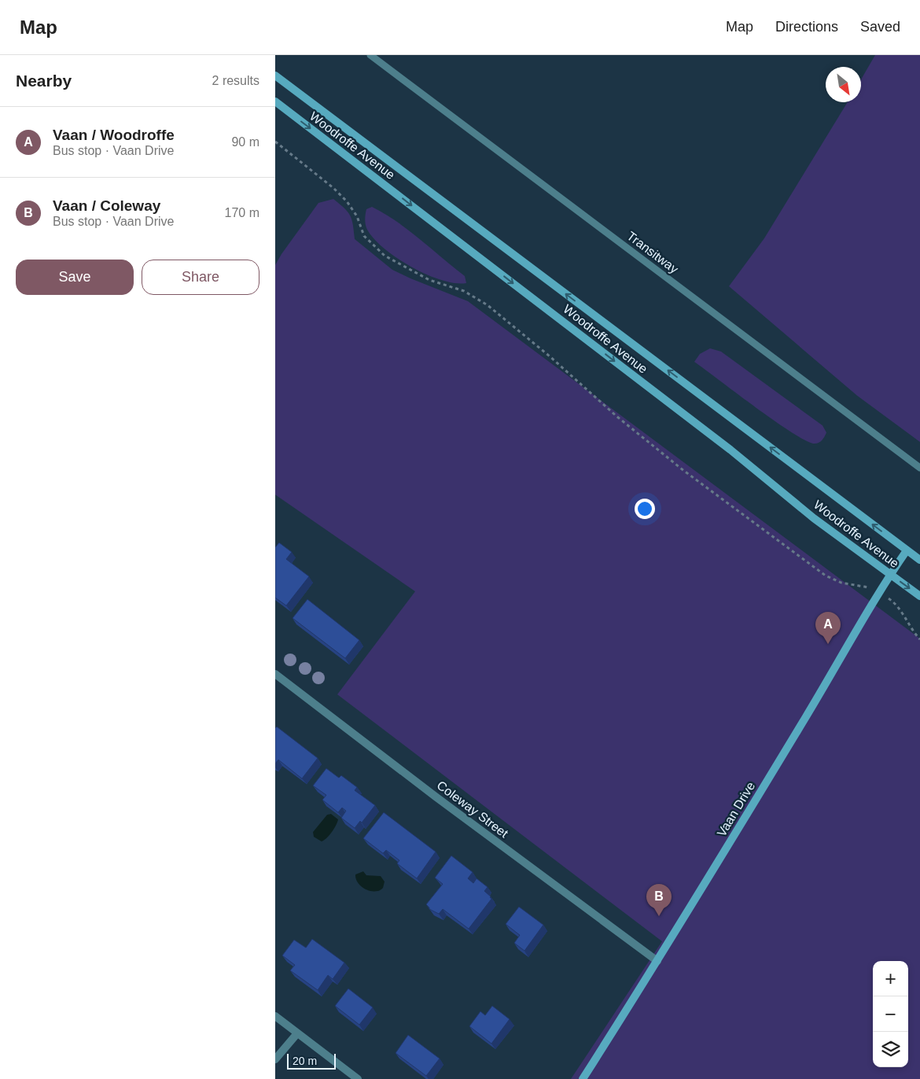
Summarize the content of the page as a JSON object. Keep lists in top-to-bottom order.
{
  "streets": {
    "main road": ["Woodroffe Avenue", "Vaan Drive"],
    "street": ["Coleway Street"],
    "lane": ["Transitway"]
  },
  "crossings": [
    ["Woodroffe Avenue", "Vaan Drive"],
    ["Coleway Street", "Vaan Drive"]
  ],
  "scale_bar": "20 m",
  "north": "bottom right",
  "page": {
    "header": "Map",
    "nav": ["Map", "Directions", "Saved"],
    "heading": ["Nearby", "2 results"],
    "list": [
      {
        "mark": "A",
        "name": "Vaan / Woodroffe",
        "note": "Bus stop · Vaan Drive",
        "value": "90 m"
      },
      {
        "mark": "B",
        "name": "Vaan / Coleway",
        "note": "Bus stop · Vaan Drive",
        "value": "170 m"
      }
    ],
    "buttons": ["Save", "Share"],
    "pins": ["A", "B"],
    "map_buttons": ["+", "−"],
    "scale": "20 m"
  }
}
